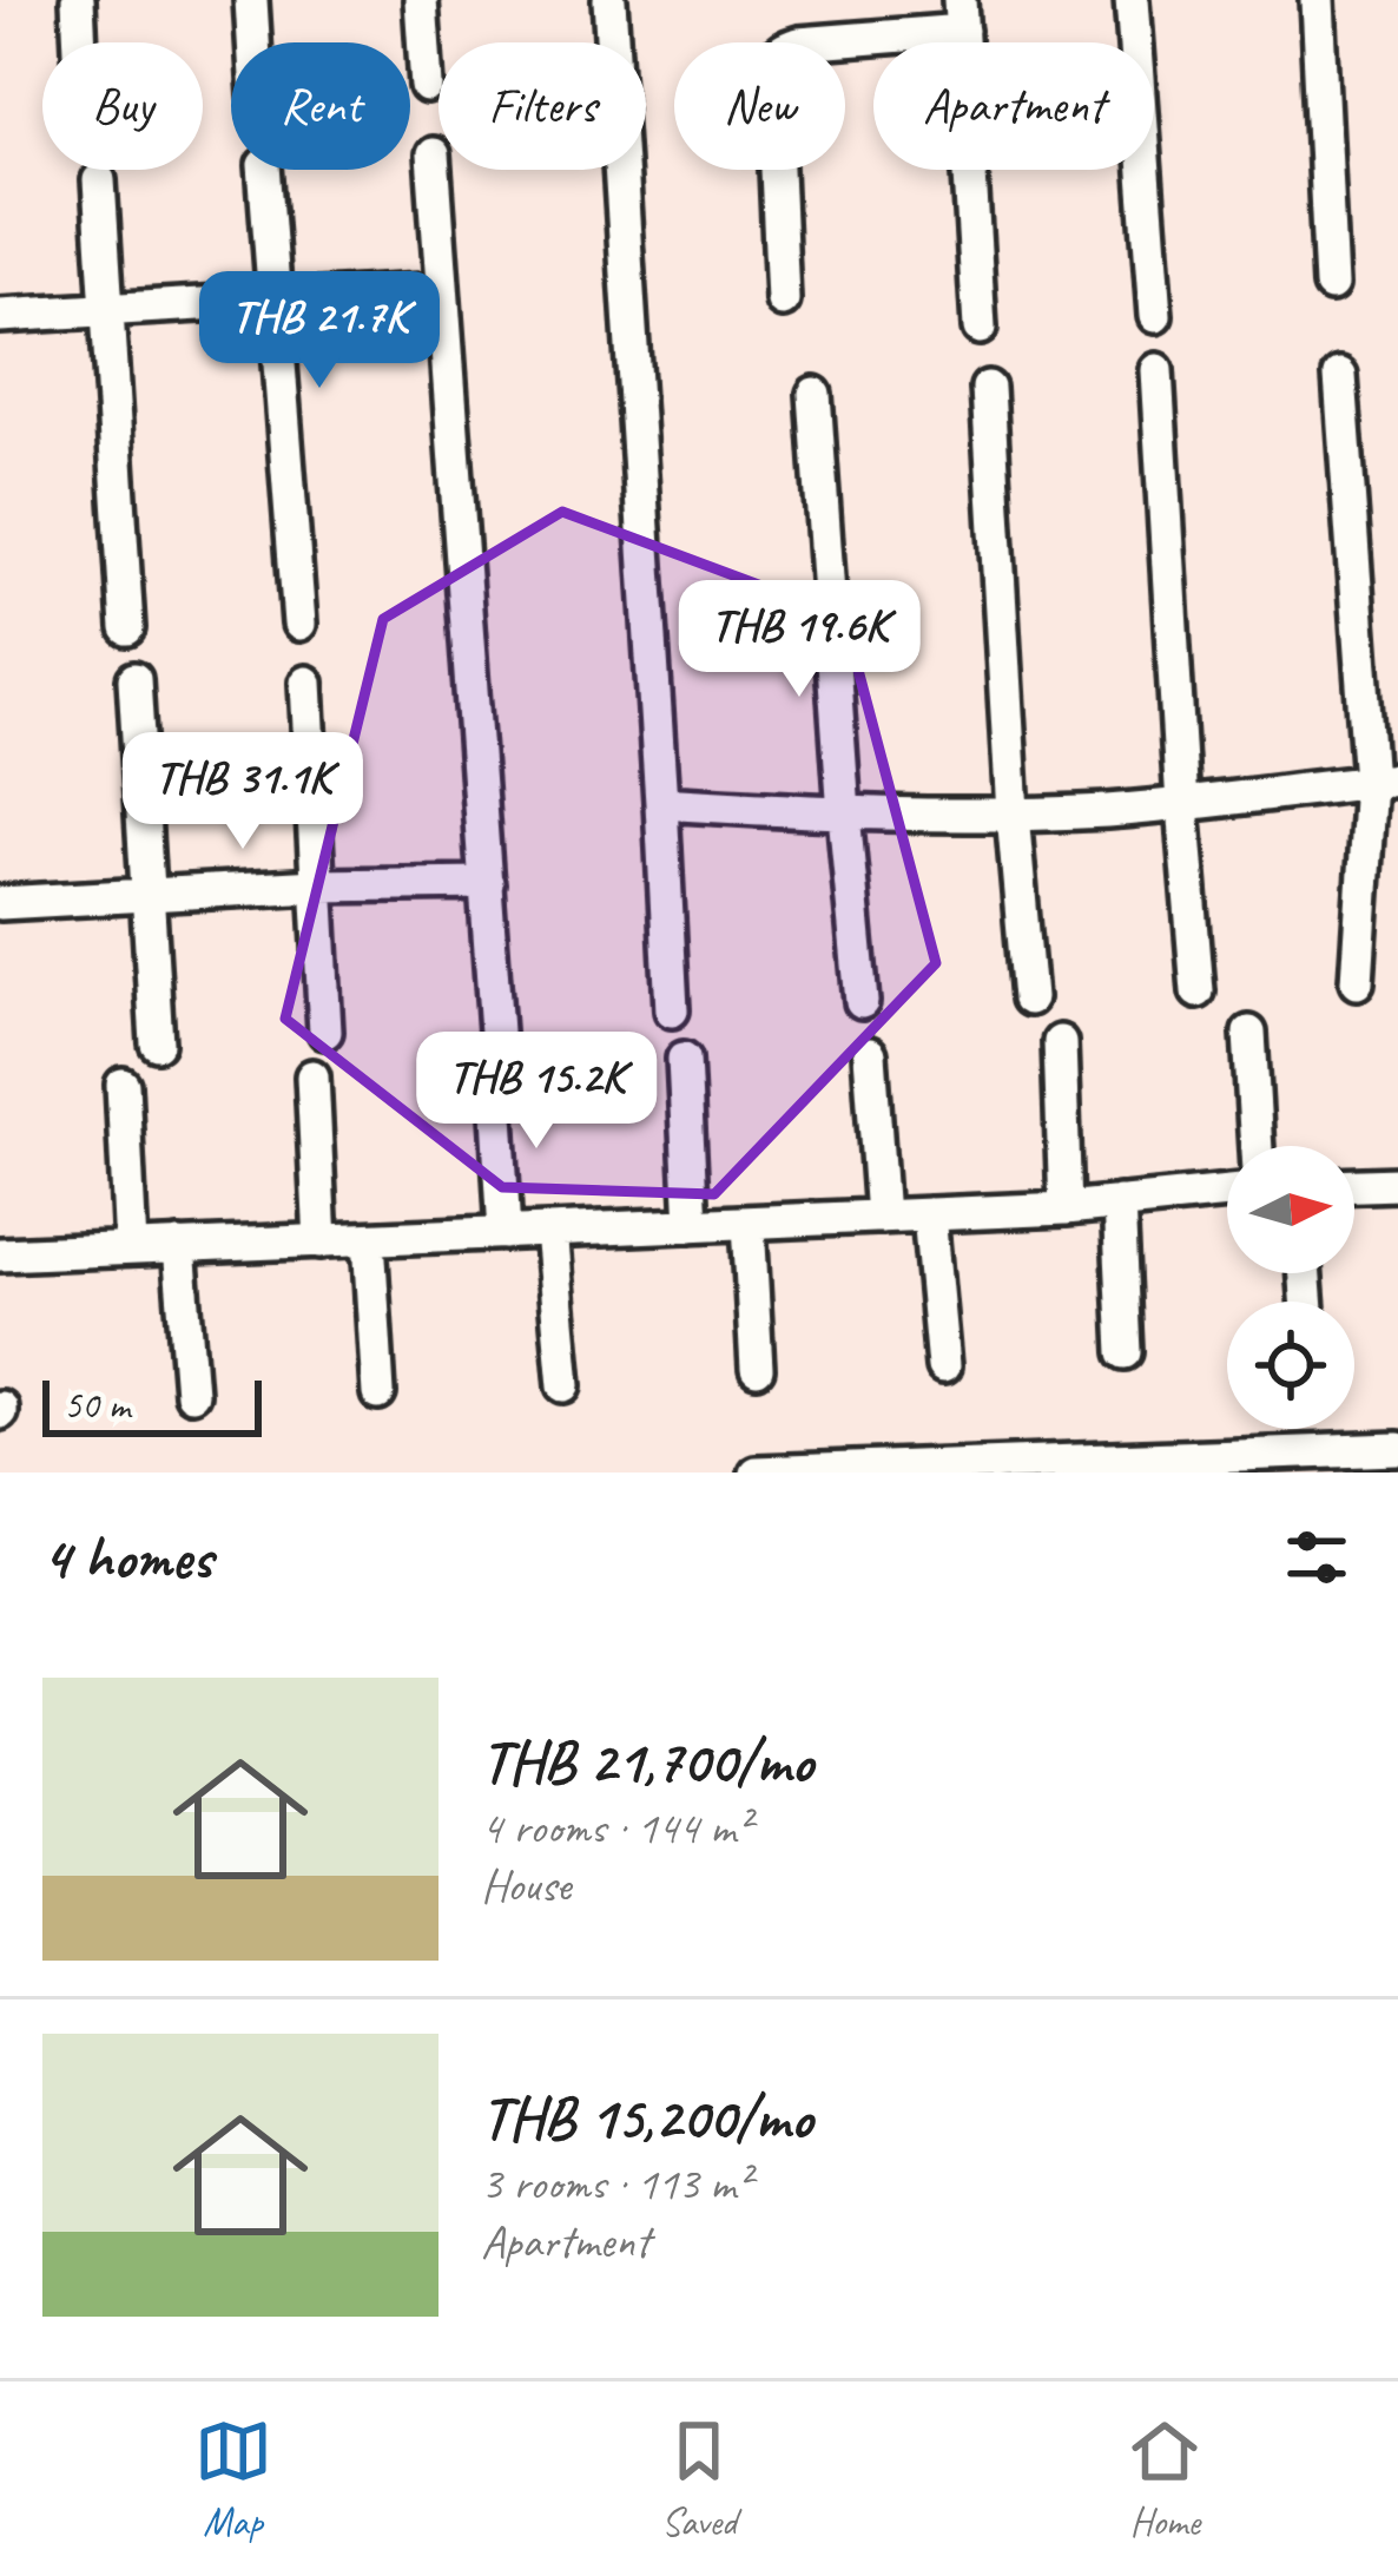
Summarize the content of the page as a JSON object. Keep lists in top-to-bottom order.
{
  "scale_bar": "50 m",
  "north": "right",
  "page": {
    "chip": [
      "Buy",
      "Rent",
      "Filters",
      "New",
      "Apartment"
    ],
    "price": [
      "THB 21.7K",
      "THB 19.6K",
      "THB 31.1K",
      "THB 15.2K"
    ],
    "scale": "50 m",
    "heading": "4 homes",
    "list": [
      {
        "name": "THB 21,700/mo",
        "note": "4 rooms · 144 m² · House"
      },
      {
        "name": "THB 15,200/mo",
        "note": "3 rooms · 113 m² · Apartment"
      }
    ],
    "tabs": ["Map", "Saved", "Home"]
  }
}
